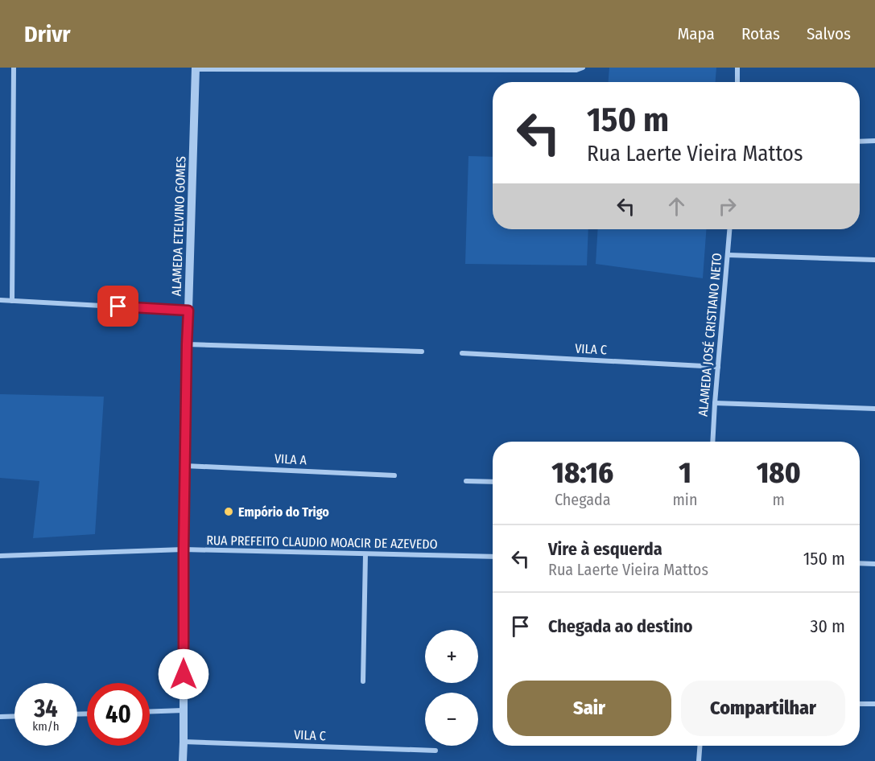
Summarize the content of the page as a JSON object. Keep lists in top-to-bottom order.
{
  "streets": {
    "street": [
      "ALAMEDA ETELVINO GOMES",
      "ALAMEDA JOSÉ CRISTIANO NETO",
      "VILA C",
      "VILA A",
      "RUA PREFEITO CLAUDIO MOACIR DE AZEVEDO"
    ]
  },
  "crossings": [
    ["ALAMEDA ETELVINO GOMES", "VILA C"],
    ["ALAMEDA ETELVINO GOMES", "VILA A"],
    ["ALAMEDA ETELVINO GOMES", "RUA PREFEITO CLAUDIO MOACIR DE AZEVEDO"],
    ["ALAMEDA JOSÉ CRISTIANO NETO", "VILA C"]
  ],
  "places": ["Empório do Trigo"],
  "page": {
    "header": "Drivr",
    "nav": ["Mapa", "Rotas", "Salvos"],
    "turn": ["150 m", "Rua Laerte Vieira Mattos"],
    "eta": [
      "18:16",
      "Chegada",
      "1",
      "min",
      "180",
      "m"
    ],
    "list": [
      {
        "name": "Vire à esquerda",
        "note": "Rua Laerte Vieira Mattos",
        "value": "150 m"
      },
      {
        "name": "Chegada ao destino",
        "value": "30 m"
      }
    ],
    "map_buttons": ["+", "−"],
    "buttons": ["Sair", "Compartilhar"],
    "speed": "34 km/h",
    "limit": "40"
  }
}
